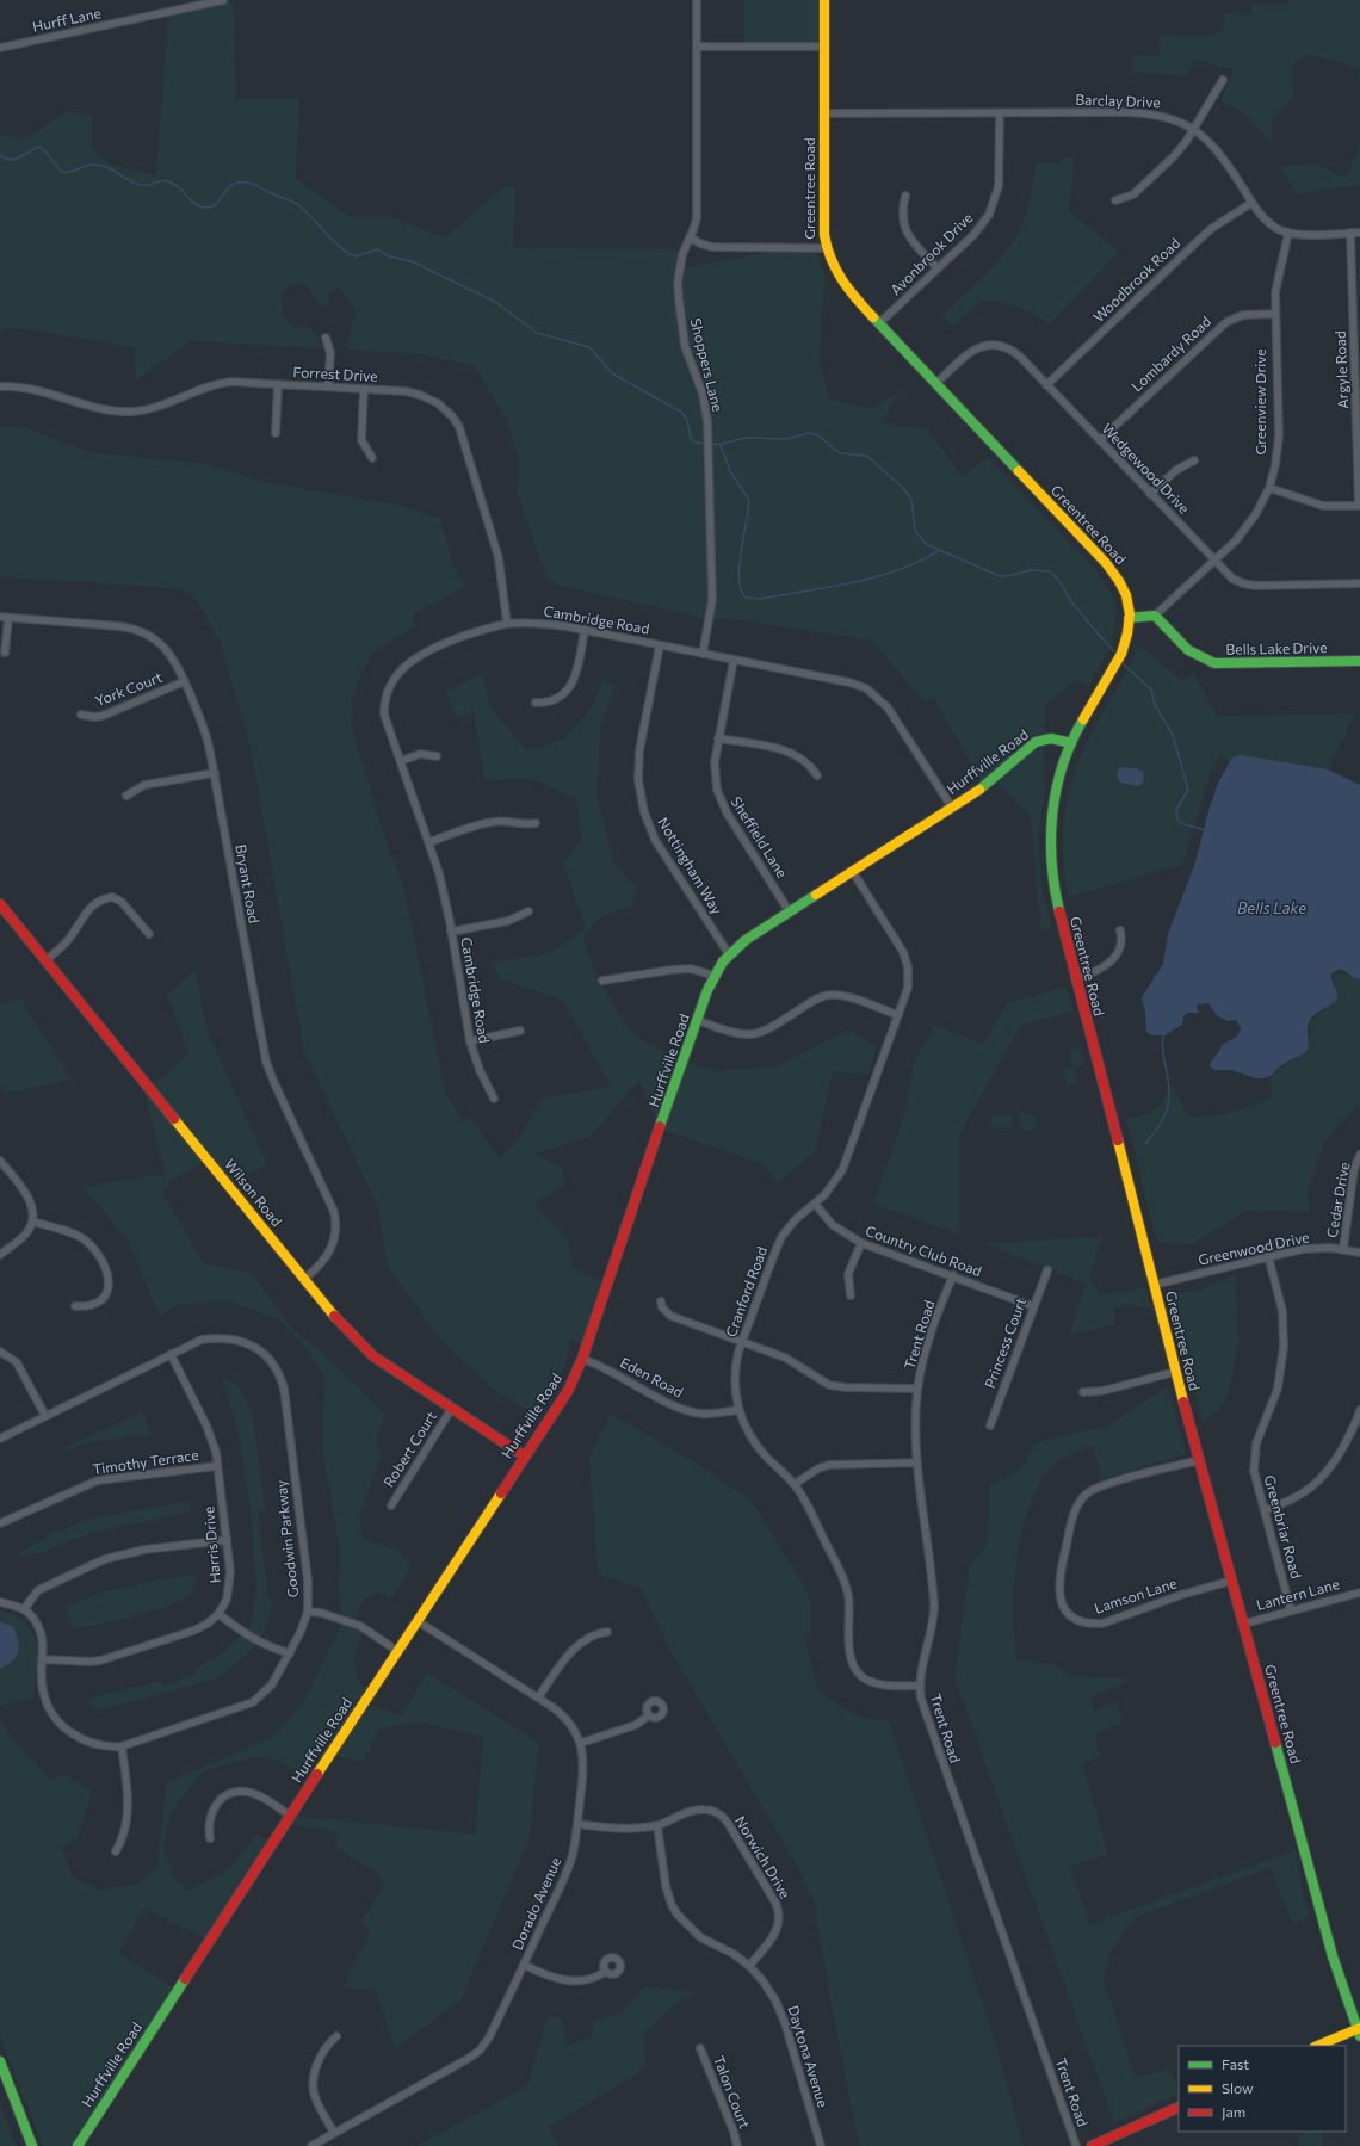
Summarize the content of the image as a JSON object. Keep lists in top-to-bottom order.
{
  "streets": {
    "street": [
      "Hurff Lane",
      "Barclay Drive",
      "Greentree Road",
      "Avonbrook Drive",
      "Woodbrook Road",
      "Lombardy Road",
      "Shoppers Lane",
      "Argyle Road",
      "Forrest Drive",
      "Greenview Drive",
      "Wedgewood Drive",
      "Cambridge Road",
      "Bells Lake Drive",
      "York Court",
      "Hurffville Road",
      "Sheffield Lane",
      "Nottingham Way",
      "Bryant Road",
      "Wilson Road",
      "Cedar Drive",
      "Greenwood Drive",
      "Country Club Road",
      "Cranford Road",
      "Trent Road",
      "Princess Court",
      "Eden Road",
      "Robert Court",
      "Timothy Terrace",
      "Greenbriar Road",
      "Goodwin Parkway",
      "Harris Drive",
      "Lantern Lane",
      "Lamson Lane",
      "Norwich Drive",
      "Dorado Avenue",
      "Daytona Avenue",
      "Talon Court"
    ]
  },
  "crossings": [
    ["Barclay Drive", "Greentree Road"],
    ["Barclay Drive", "Avonbrook Drive"],
    ["Barclay Drive", "Woodbrook Road"],
    ["Barclay Drive", "Argyle Road"],
    ["Barclay Drive", "Greenview Drive"],
    ["Greentree Road", "Avonbrook Drive"],
    ["Greentree Road", "Wedgewood Drive"],
    ["Greentree Road", "Hurffville Road"],
    ["Greentree Road", "Greenwood Drive"],
    ["Greentree Road", "Lantern Lane"],
    ["Greentree Road", "Lamson Lane"],
    ["Woodbrook Road", "Wedgewood Drive"],
    ["Lombardy Road", "Greenview Drive"],
    ["Lombardy Road", "Wedgewood Drive"],
    ["Shoppers Lane", "Cambridge Road"],
    ["Forrest Drive", "Cambridge Road"],
    ["Greenview Drive", "Wedgewood Drive"],
    ["Greenview Drive", "Bells Lake Drive"],
    ["Cambridge Road", "Hurffville Road"],
    ["Cambridge Road", "Sheffield Lane"],
    ["Cambridge Road", "Nottingham Way"],
    ["York Court", "Bryant Road"],
    ["Hurffville Road", "Sheffield Lane"],
    ["Hurffville Road", "Nottingham Way"],
    ["Hurffville Road", "Wilson Road"],
    ["Hurffville Road", "Cranford Road"],
    ["Hurffville Road", "Eden Road"],
    ["Hurffville Road", "Dorado Avenue"],
    ["Bryant Road", "Wilson Road"],
    ["Wilson Road", "Robert Court"],
    ["Cedar Drive", "Greenwood Drive"],
    ["Greenwood Drive", "Greenbriar Road"],
    ["Country Club Road", "Cranford Road"],
    ["Country Club Road", "Trent Road"],
    ["Country Club Road", "Princess Court"],
    ["Cranford Road", "Trent Road"],
    ["Cranford Road", "Eden Road"],
    ["Timothy Terrace", "Harris Drive"],
    ["Greenbriar Road", "Lantern Lane"],
    ["Goodwin Parkway", "Harris Drive"],
    ["Norwich Drive", "Dorado Avenue"],
    ["Norwich Drive", "Daytona Avenue"]
  ],
  "water": ["Bells Lake"],
  "legend": ["Fast", "Slow", "Jam"]
}
